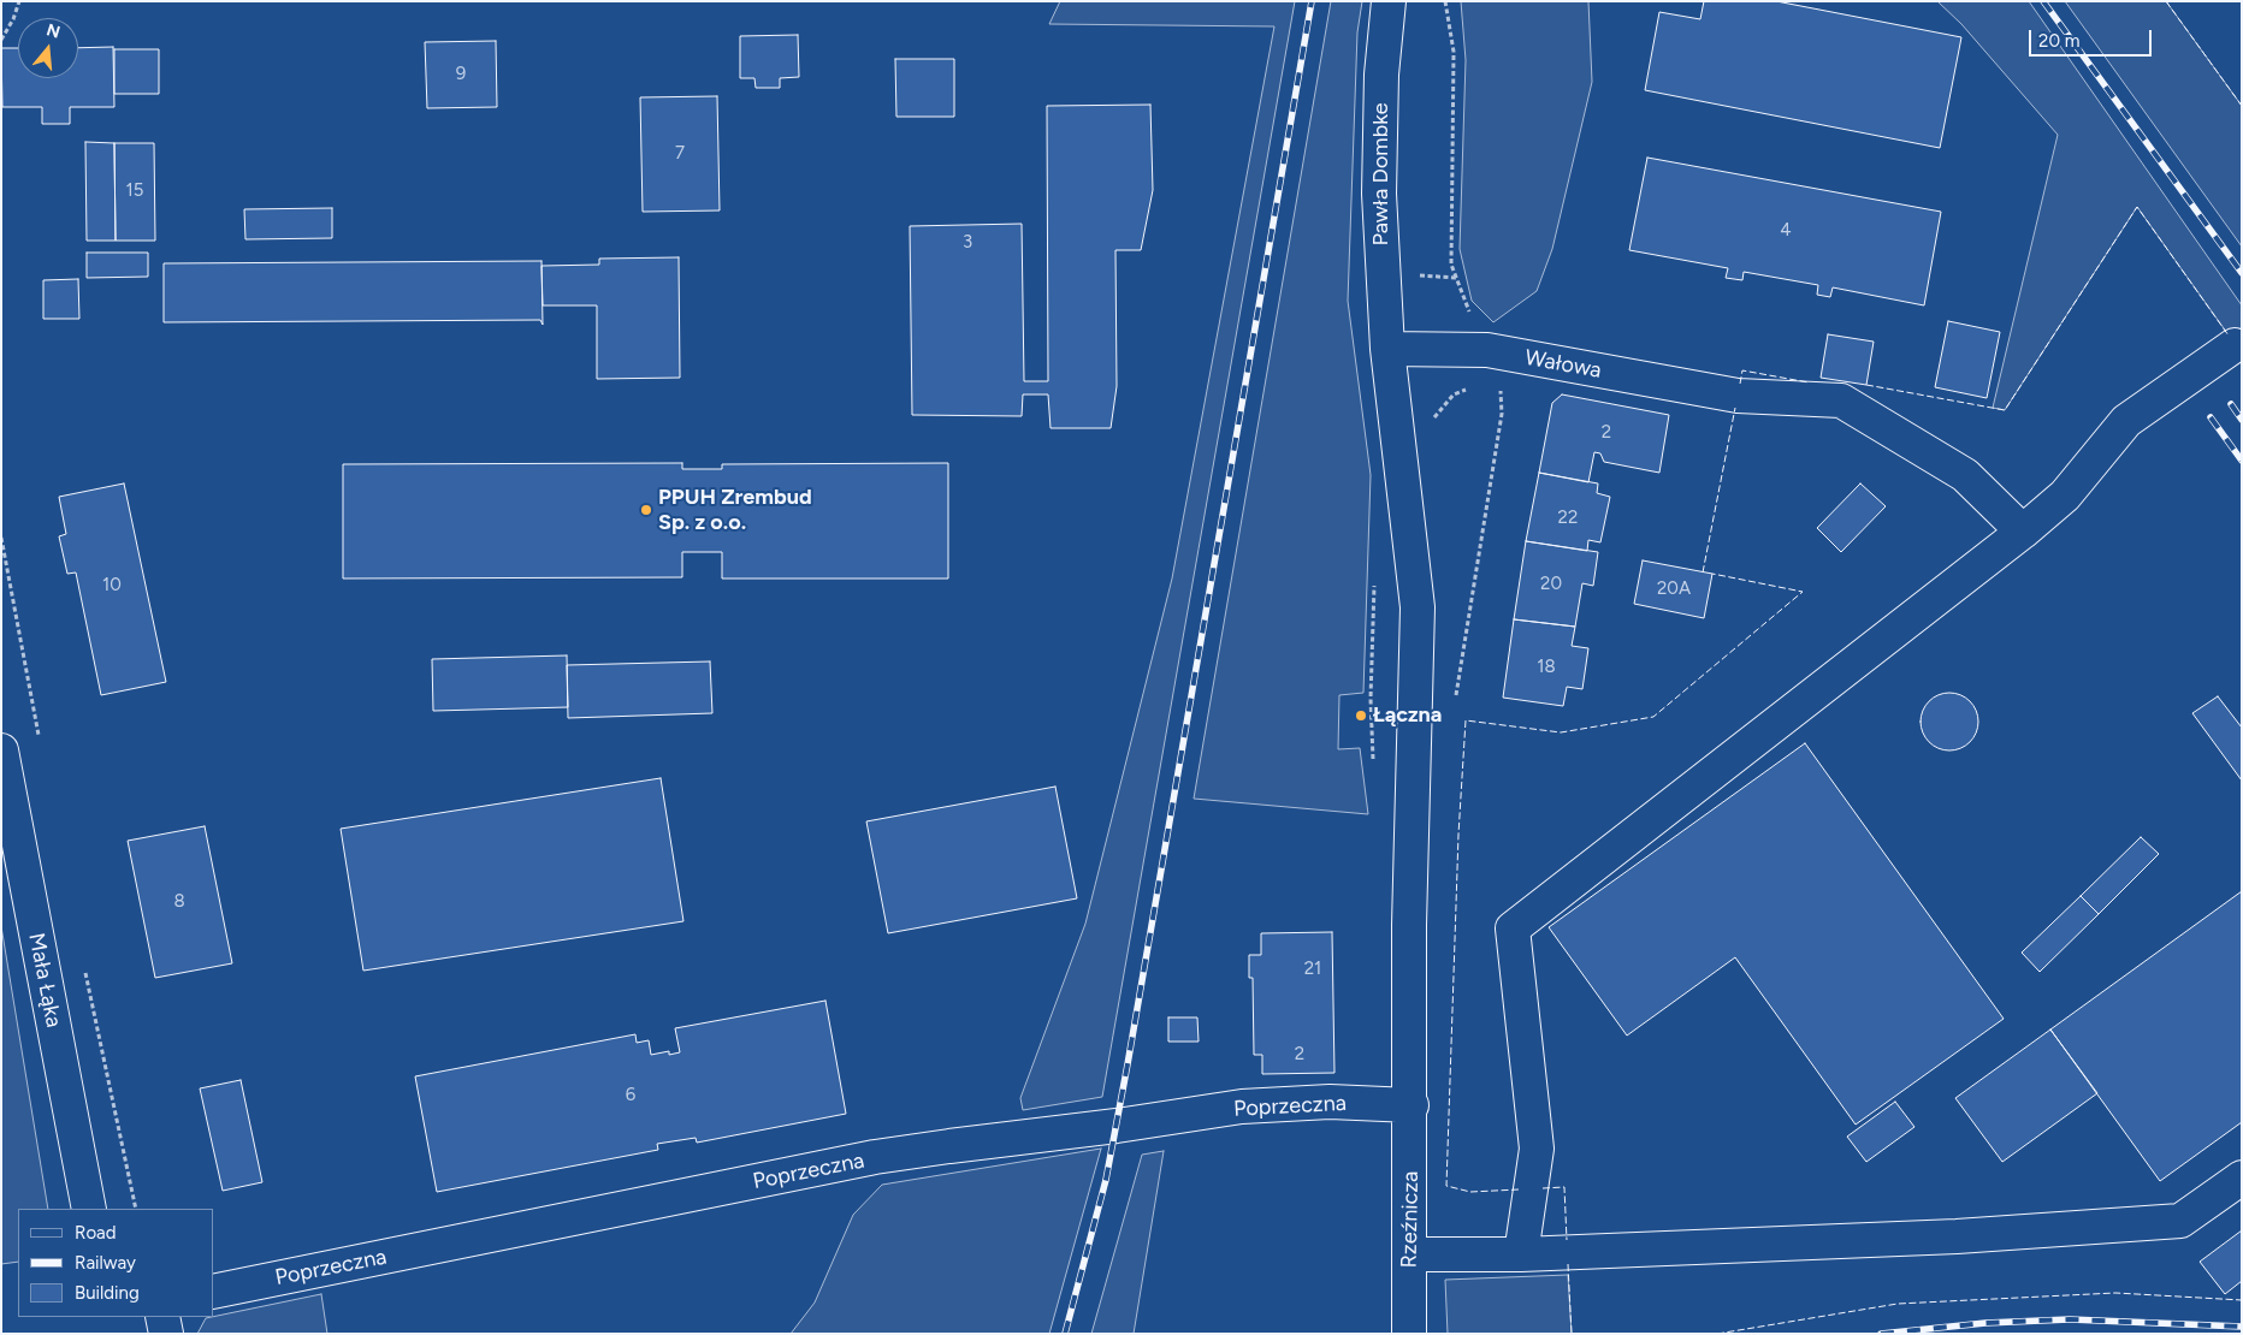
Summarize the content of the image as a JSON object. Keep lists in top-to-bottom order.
{
  "streets": {
    "street": [
      "Pawła Dombke",
      "Wałowa",
      "Mała Łąka",
      "Poprzeczna",
      "Rzeźnicza"
    ]
  },
  "crossings": [
    ["Pawła Dombke", "Wałowa"],
    ["Poprzeczna", "Rzeźnicza"]
  ],
  "places": ["PPUH Zrembud Sp. z o.o.", "Łączna"],
  "house_numbers": [
    "9",
    "7",
    "15",
    "4",
    "3",
    "2",
    "22",
    "20",
    "10",
    "20A",
    "18",
    "8",
    "21",
    "2",
    "6"
  ],
  "legend": ["Road", "Railway", "Building"],
  "scale_bar": "20 m",
  "north": "top"
}
